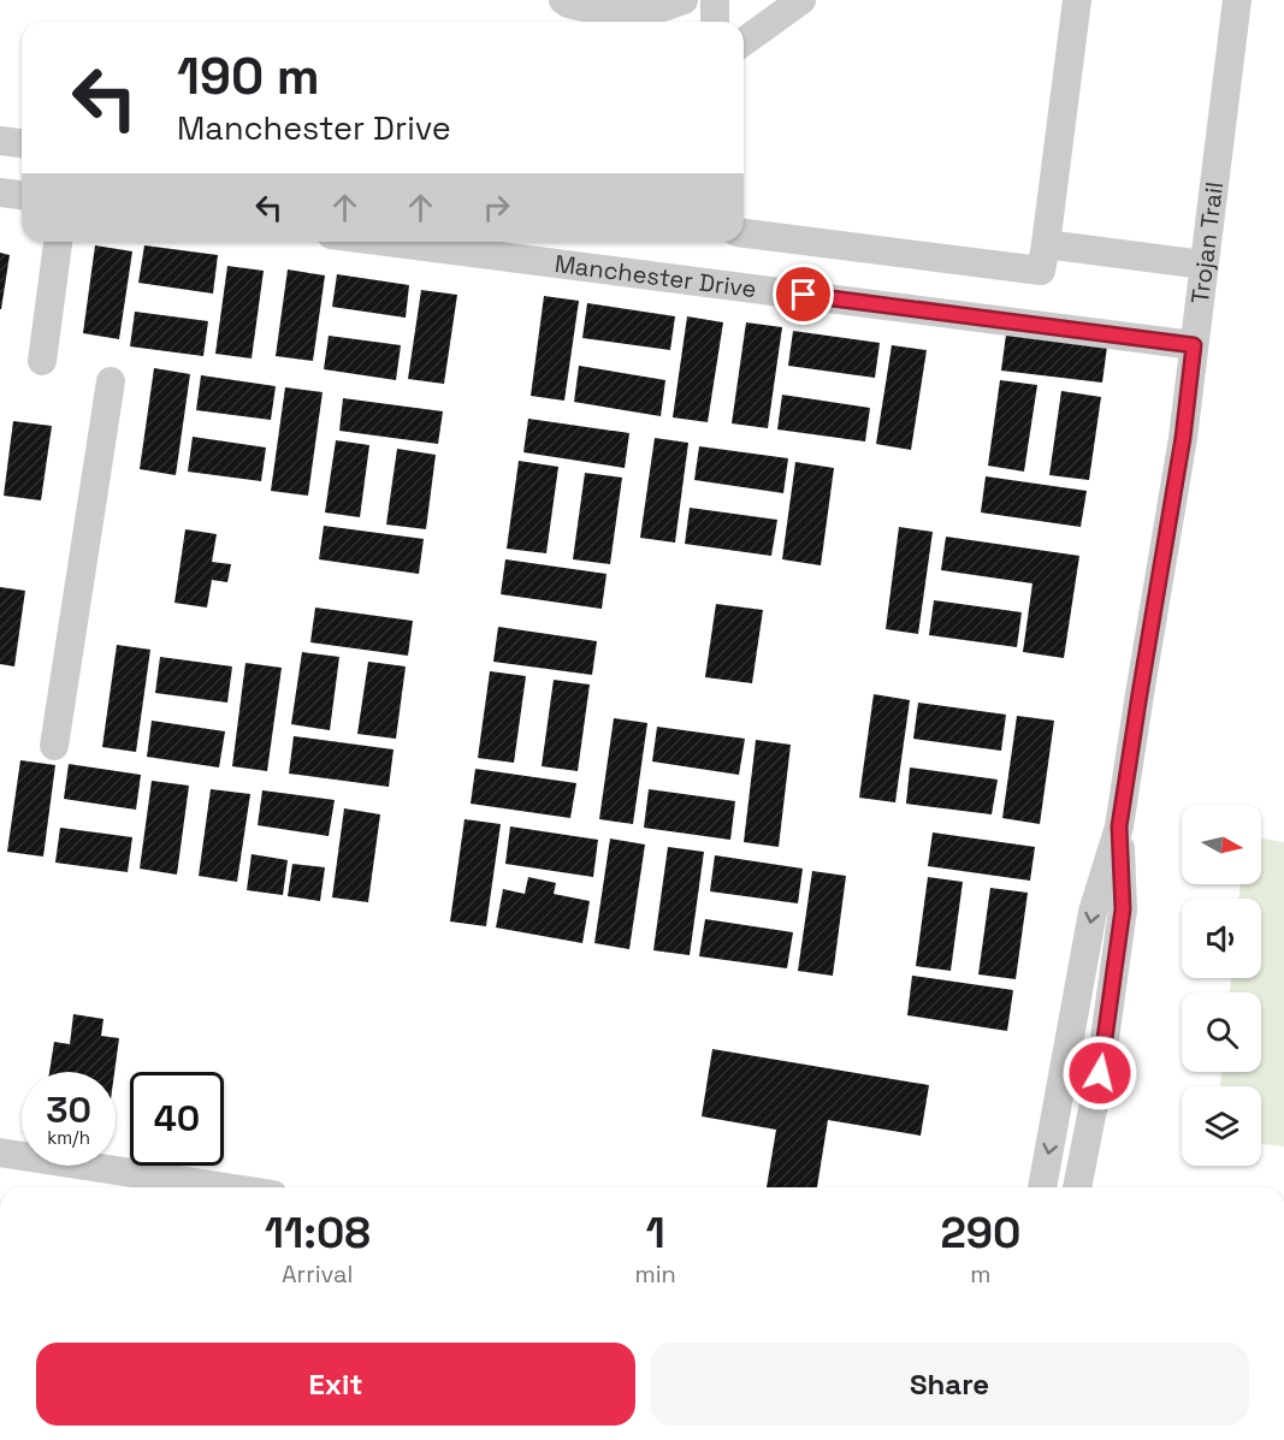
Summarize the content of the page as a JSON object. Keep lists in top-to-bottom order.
{
  "streets": {
    "street": ["Trojan Trail", "Manchester Drive"]
  },
  "crossings": [
    ["Trojan Trail", "Manchester Drive"]
  ],
  "north": "right",
  "page": {
    "turn": ["190 m", "Manchester Drive"],
    "speed": "30 km/h",
    "limit": "40",
    "eta": [
      "11:08",
      "Arrival",
      "1",
      "min",
      "290",
      "m"
    ],
    "buttons": ["Exit", "Share"]
  }
}
